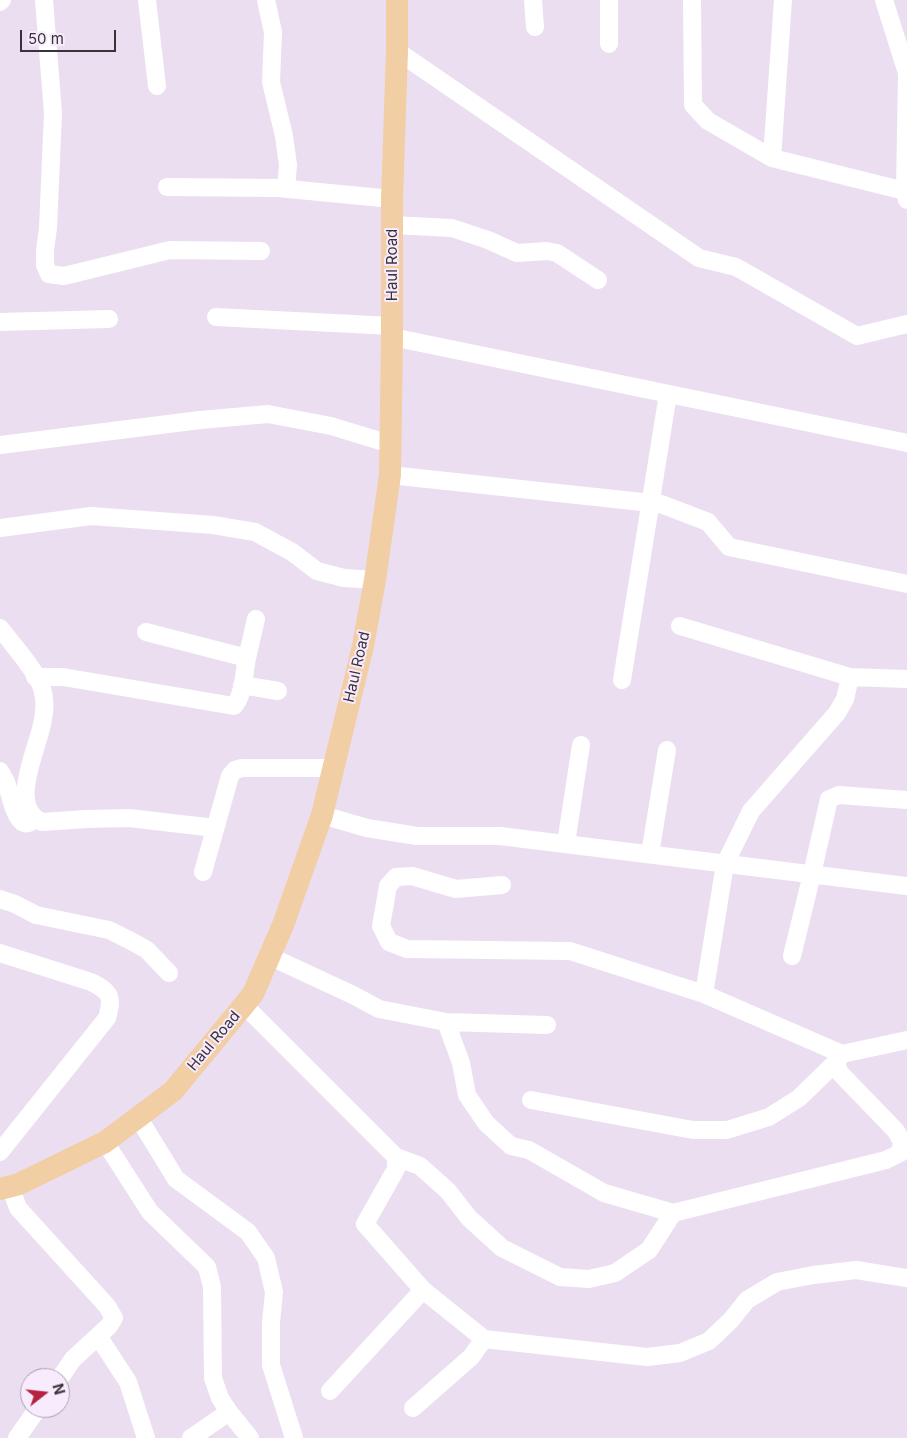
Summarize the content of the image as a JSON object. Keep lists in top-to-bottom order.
{
  "streets": {
    "main road": ["Haul Road"]
  },
  "scale_bar": "50 m",
  "north": "right"
}
